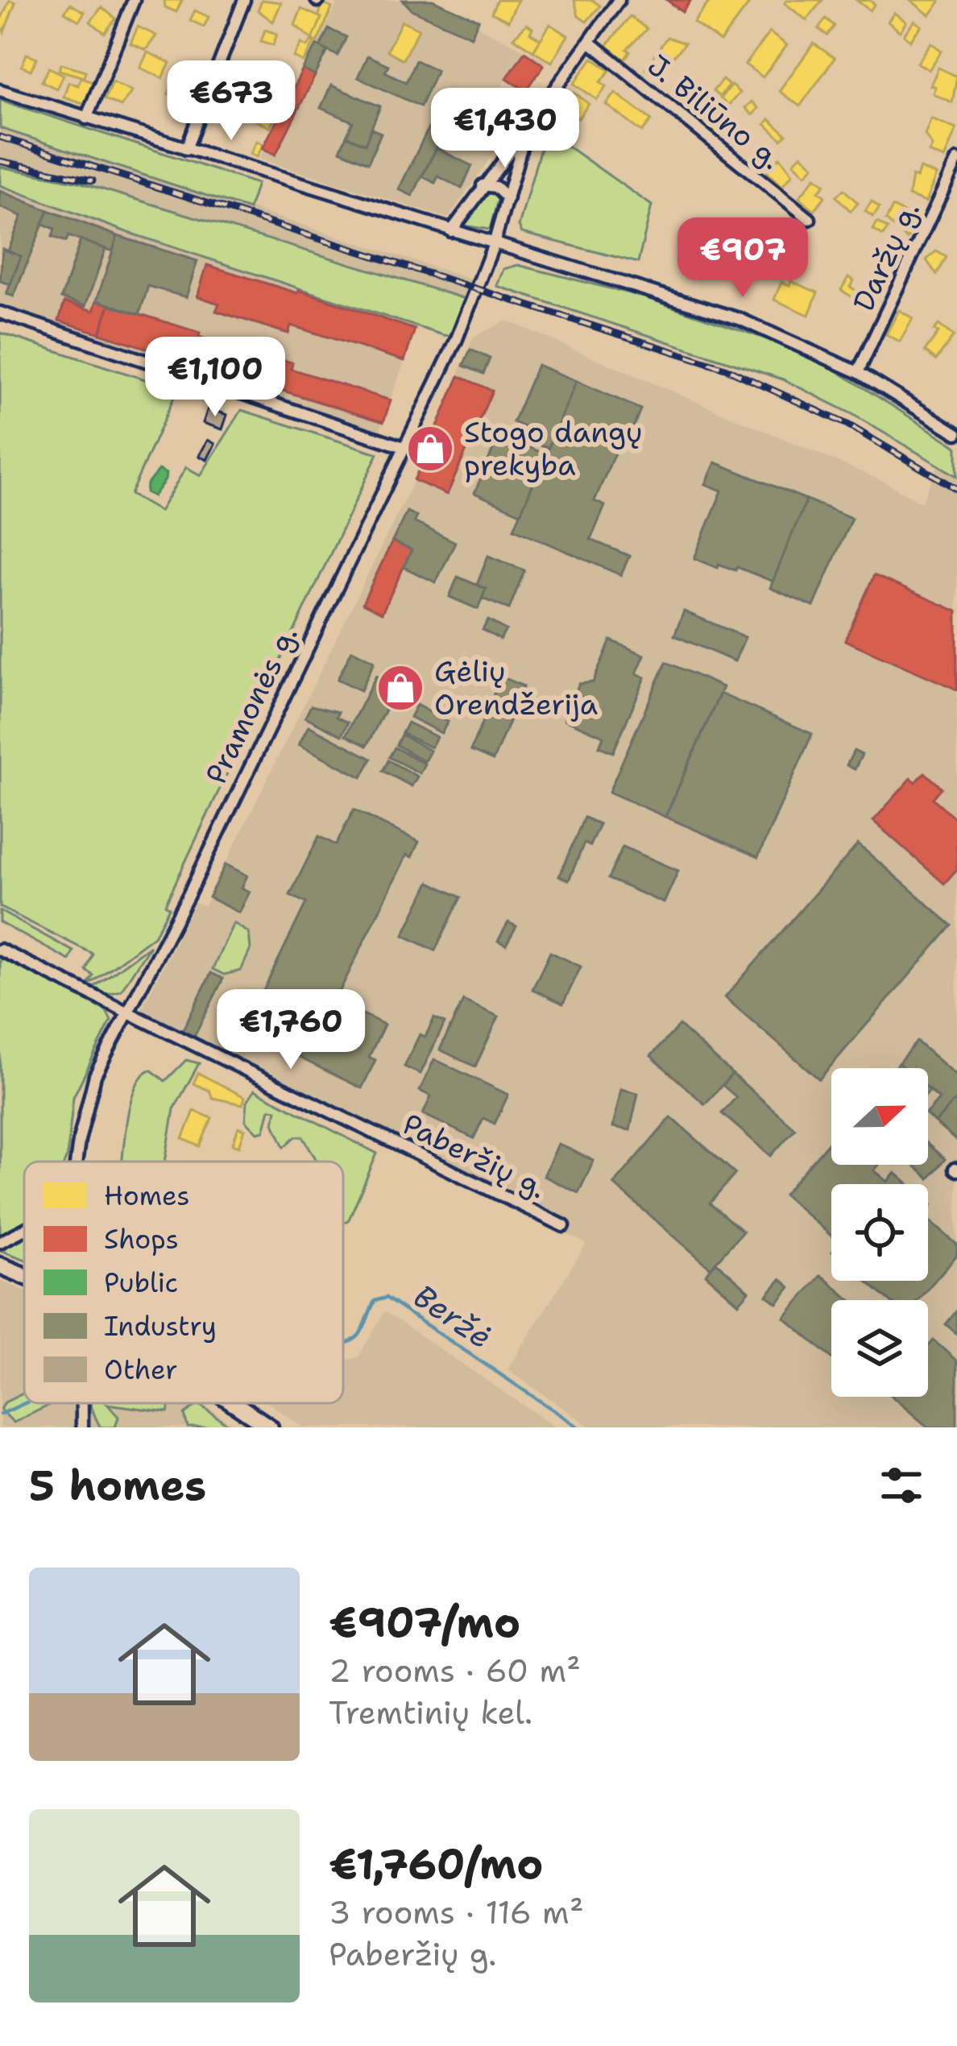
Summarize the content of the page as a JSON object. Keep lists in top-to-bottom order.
{
  "streets": {
    "street": [
      "J. Biliūno g.",
      "Daržų g.",
      "Pramonės g.",
      "Paberžių g."
    ]
  },
  "crossings": [
    ["Pramonės g.", "Paberžių g."]
  ],
  "water": ["Beržė"],
  "places": {
    "shop": ["Stogo dangų prekyba", "Gėlių Orendžerija"]
  },
  "legend": [
    "Homes",
    "Shops",
    "Public",
    "Industry",
    "Other"
  ],
  "north": "right",
  "page": {
    "price": [
      "€673",
      "€1,430",
      "€907",
      "€1,100",
      "€1,760"
    ],
    "heading": "5 homes",
    "list": [
      {
        "name": "€907/mo",
        "note": "2 rooms · 60 m² · Tremtinių kel."
      },
      {
        "name": "€1,760/mo",
        "note": "3 rooms · 116 m² · Paberžių g."
      }
    ]
  }
}
